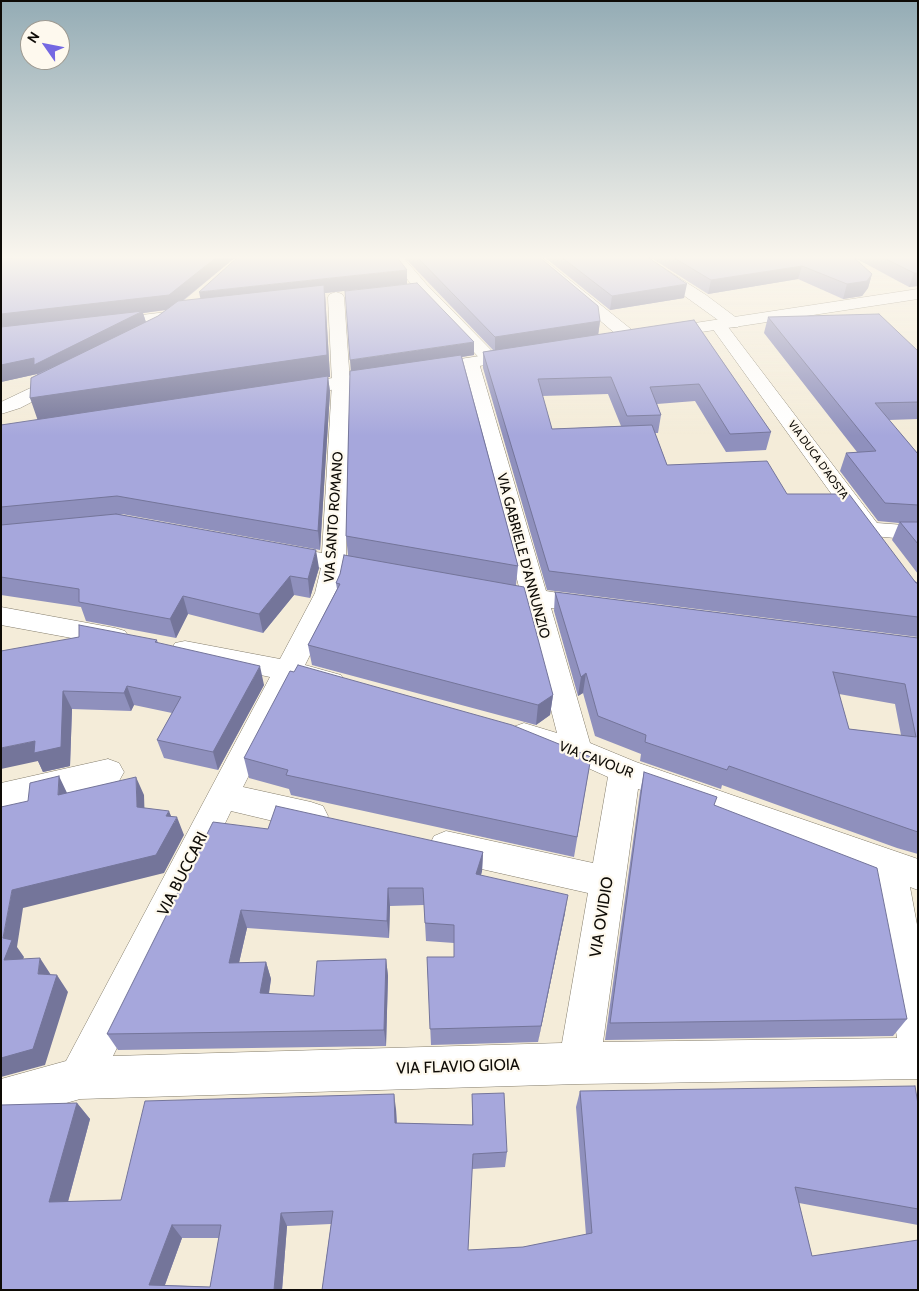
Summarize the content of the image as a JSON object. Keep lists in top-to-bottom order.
{
  "streets": {
    "street": [
      "VIA DUCA D'AOSTA",
      "VIA SANTO ROMANO",
      "VIA GABRIELE D'ANNUNZIO",
      "VIA CAVOUR",
      "VIA BUCCARI",
      "VIA OVIDIO",
      "VIA FLAVIO GIOIA"
    ]
  },
  "crossings": [
    ["VIA SANTO ROMANO", "VIA BUCCARI"],
    ["VIA GABRIELE D'ANNUNZIO", "VIA CAVOUR"],
    ["VIA CAVOUR", "VIA OVIDIO"],
    ["VIA BUCCARI", "VIA FLAVIO GIOIA"],
    ["VIA OVIDIO", "VIA FLAVIO GIOIA"]
  ],
  "north": "top left"
}
